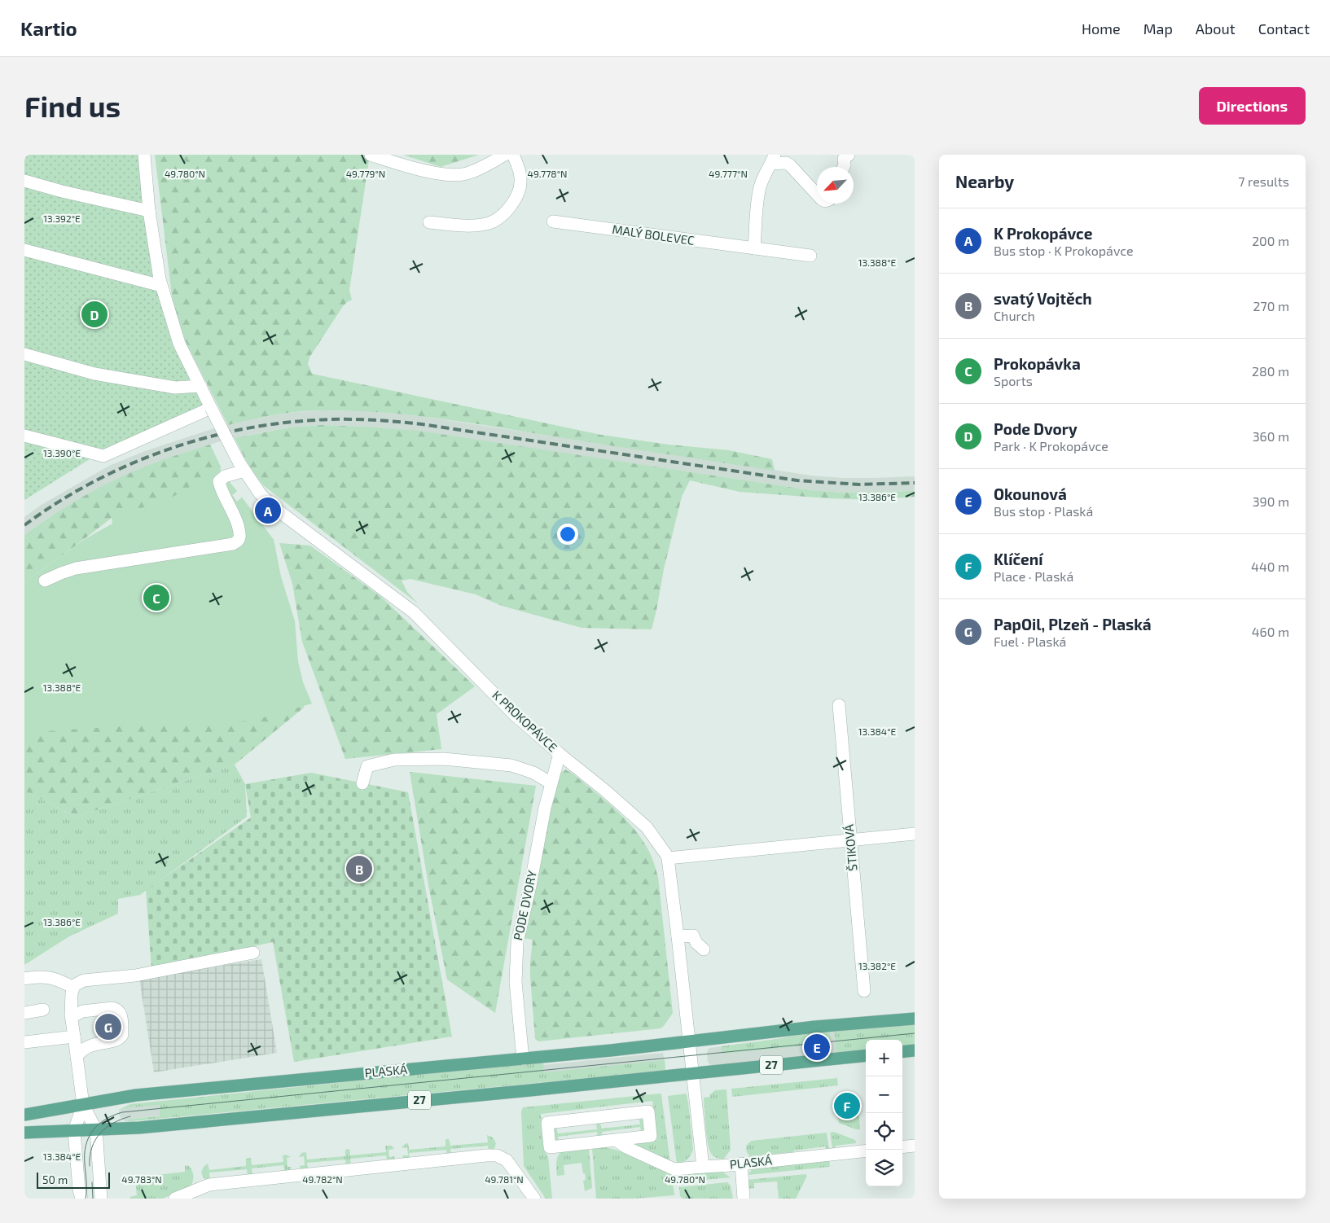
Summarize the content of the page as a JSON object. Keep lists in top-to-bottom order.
{
  "streets": {
    "main road": ["27", "PLASKÁ"],
    "street": [
      "MALÝ BOLEVEC",
      "K PROKOPÁVCE",
      "ŠTIKOVÁ",
      "PODE DVORY"
    ]
  },
  "crossings": [
    ["K PROKOPÁVCE", "PODE DVORY"],
    ["K PROKOPÁVCE", "PLASKÁ"],
    ["PODE DVORY", "PLASKÁ"]
  ],
  "scale_bar": "50 m",
  "north": "bottom left",
  "page": {
    "header": "Kartio",
    "nav": [
      "Home",
      "Map",
      "About",
      "Contact"
    ],
    "buttons": "Directions",
    "title": "Find us",
    "heading": ["Nearby", "7 results"],
    "list": [
      {
        "mark": "A",
        "name": "K Prokopávce",
        "note": "Bus stop · K Prokopávce",
        "value": "200 m"
      },
      {
        "mark": "B",
        "name": "svatý Vojtěch",
        "note": "Church",
        "value": "270 m"
      },
      {
        "mark": "C",
        "name": "Prokopávka",
        "note": "Sports",
        "value": "280 m"
      },
      {
        "mark": "D",
        "name": "Pode Dvory",
        "note": "Park · K Prokopávce",
        "value": "360 m"
      },
      {
        "mark": "E",
        "name": "Okounová",
        "note": "Bus stop · Plaská",
        "value": "390 m"
      },
      {
        "mark": "F",
        "name": "Klíčení",
        "note": "Place · Plaská",
        "value": "440 m"
      },
      {
        "mark": "G",
        "name": "PapOil, Plzeň - Plaská",
        "note": "Fuel · Plaská",
        "value": "460 m"
      }
    ],
    "pins": [
      "D",
      "A",
      "C",
      "B",
      "G",
      "E",
      "F"
    ],
    "map_buttons": ["+", "−"],
    "scale": "50 m"
  },
  "coordinates": [
    "49.780°N",
    "49.779°N",
    "49.777°N",
    "49.778°N",
    "13.392°E",
    "13.388°E",
    "13.390°E",
    "13.386°E",
    "13.384°E",
    "13.382°E",
    "49.783°N",
    "49.782°N",
    "49.781°N"
  ]
}
